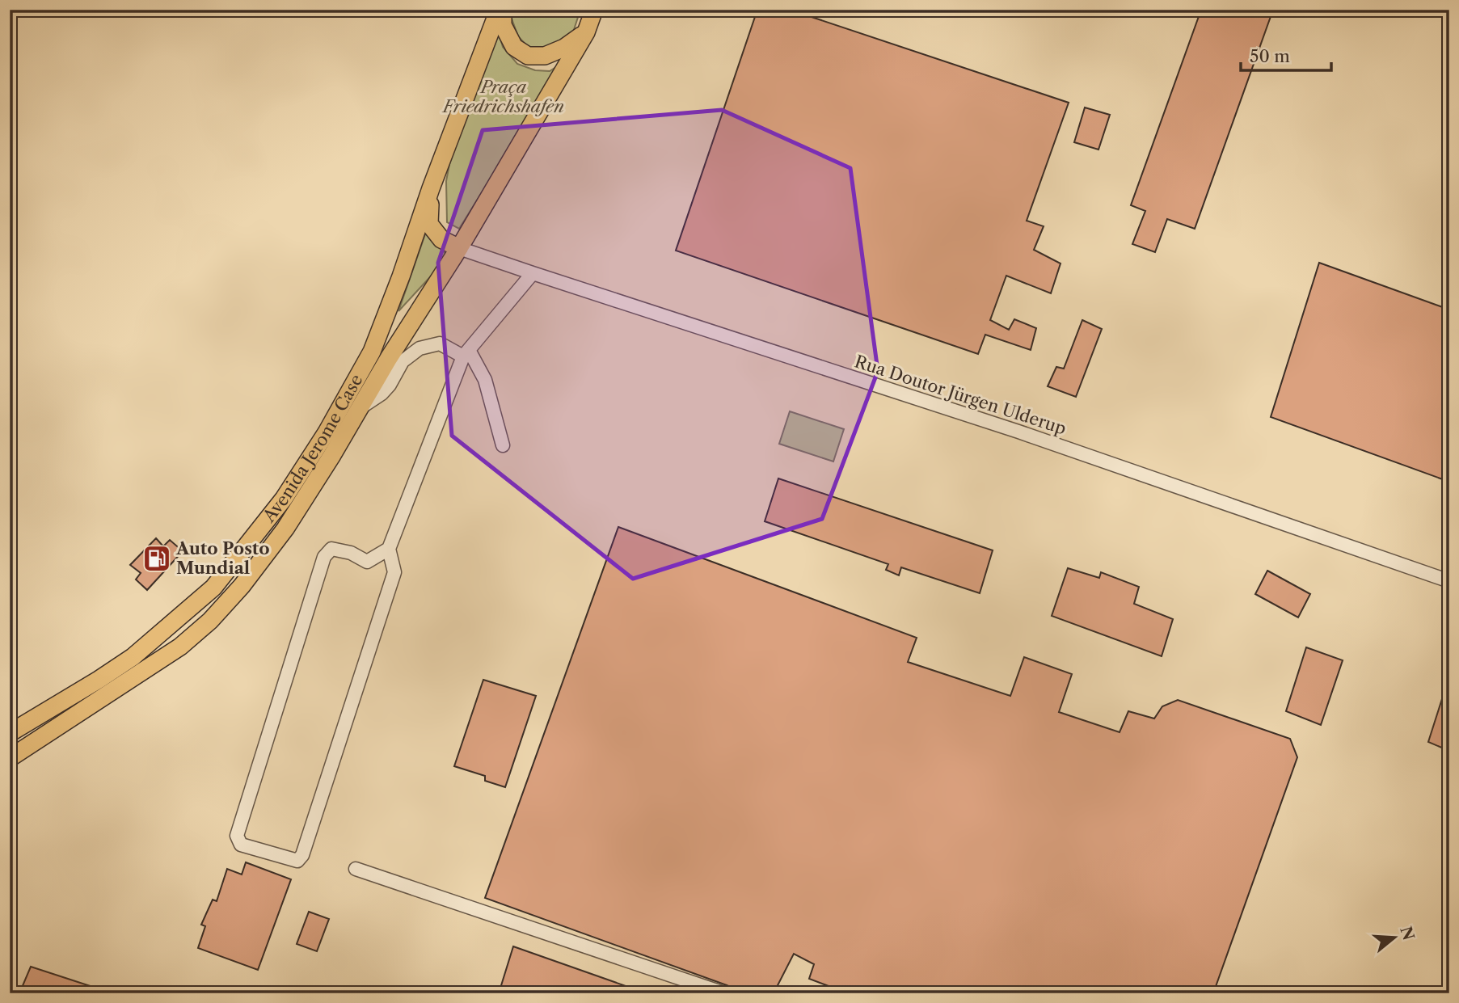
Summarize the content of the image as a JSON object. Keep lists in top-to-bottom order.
{
  "streets": {
    "main road": ["Avenida Jerome Case"],
    "street": ["Rua Doutor Jürgen Ulderup"]
  },
  "crossings": [
    ["Rua Doutor Jürgen Ulderup", "Avenida Jerome Case"]
  ],
  "parks": ["Praça Friedrichshafen"],
  "places": {
    "fuel station": ["Auto Posto Mundial"]
  },
  "scale_bar": "50 m",
  "north": "right"
}
